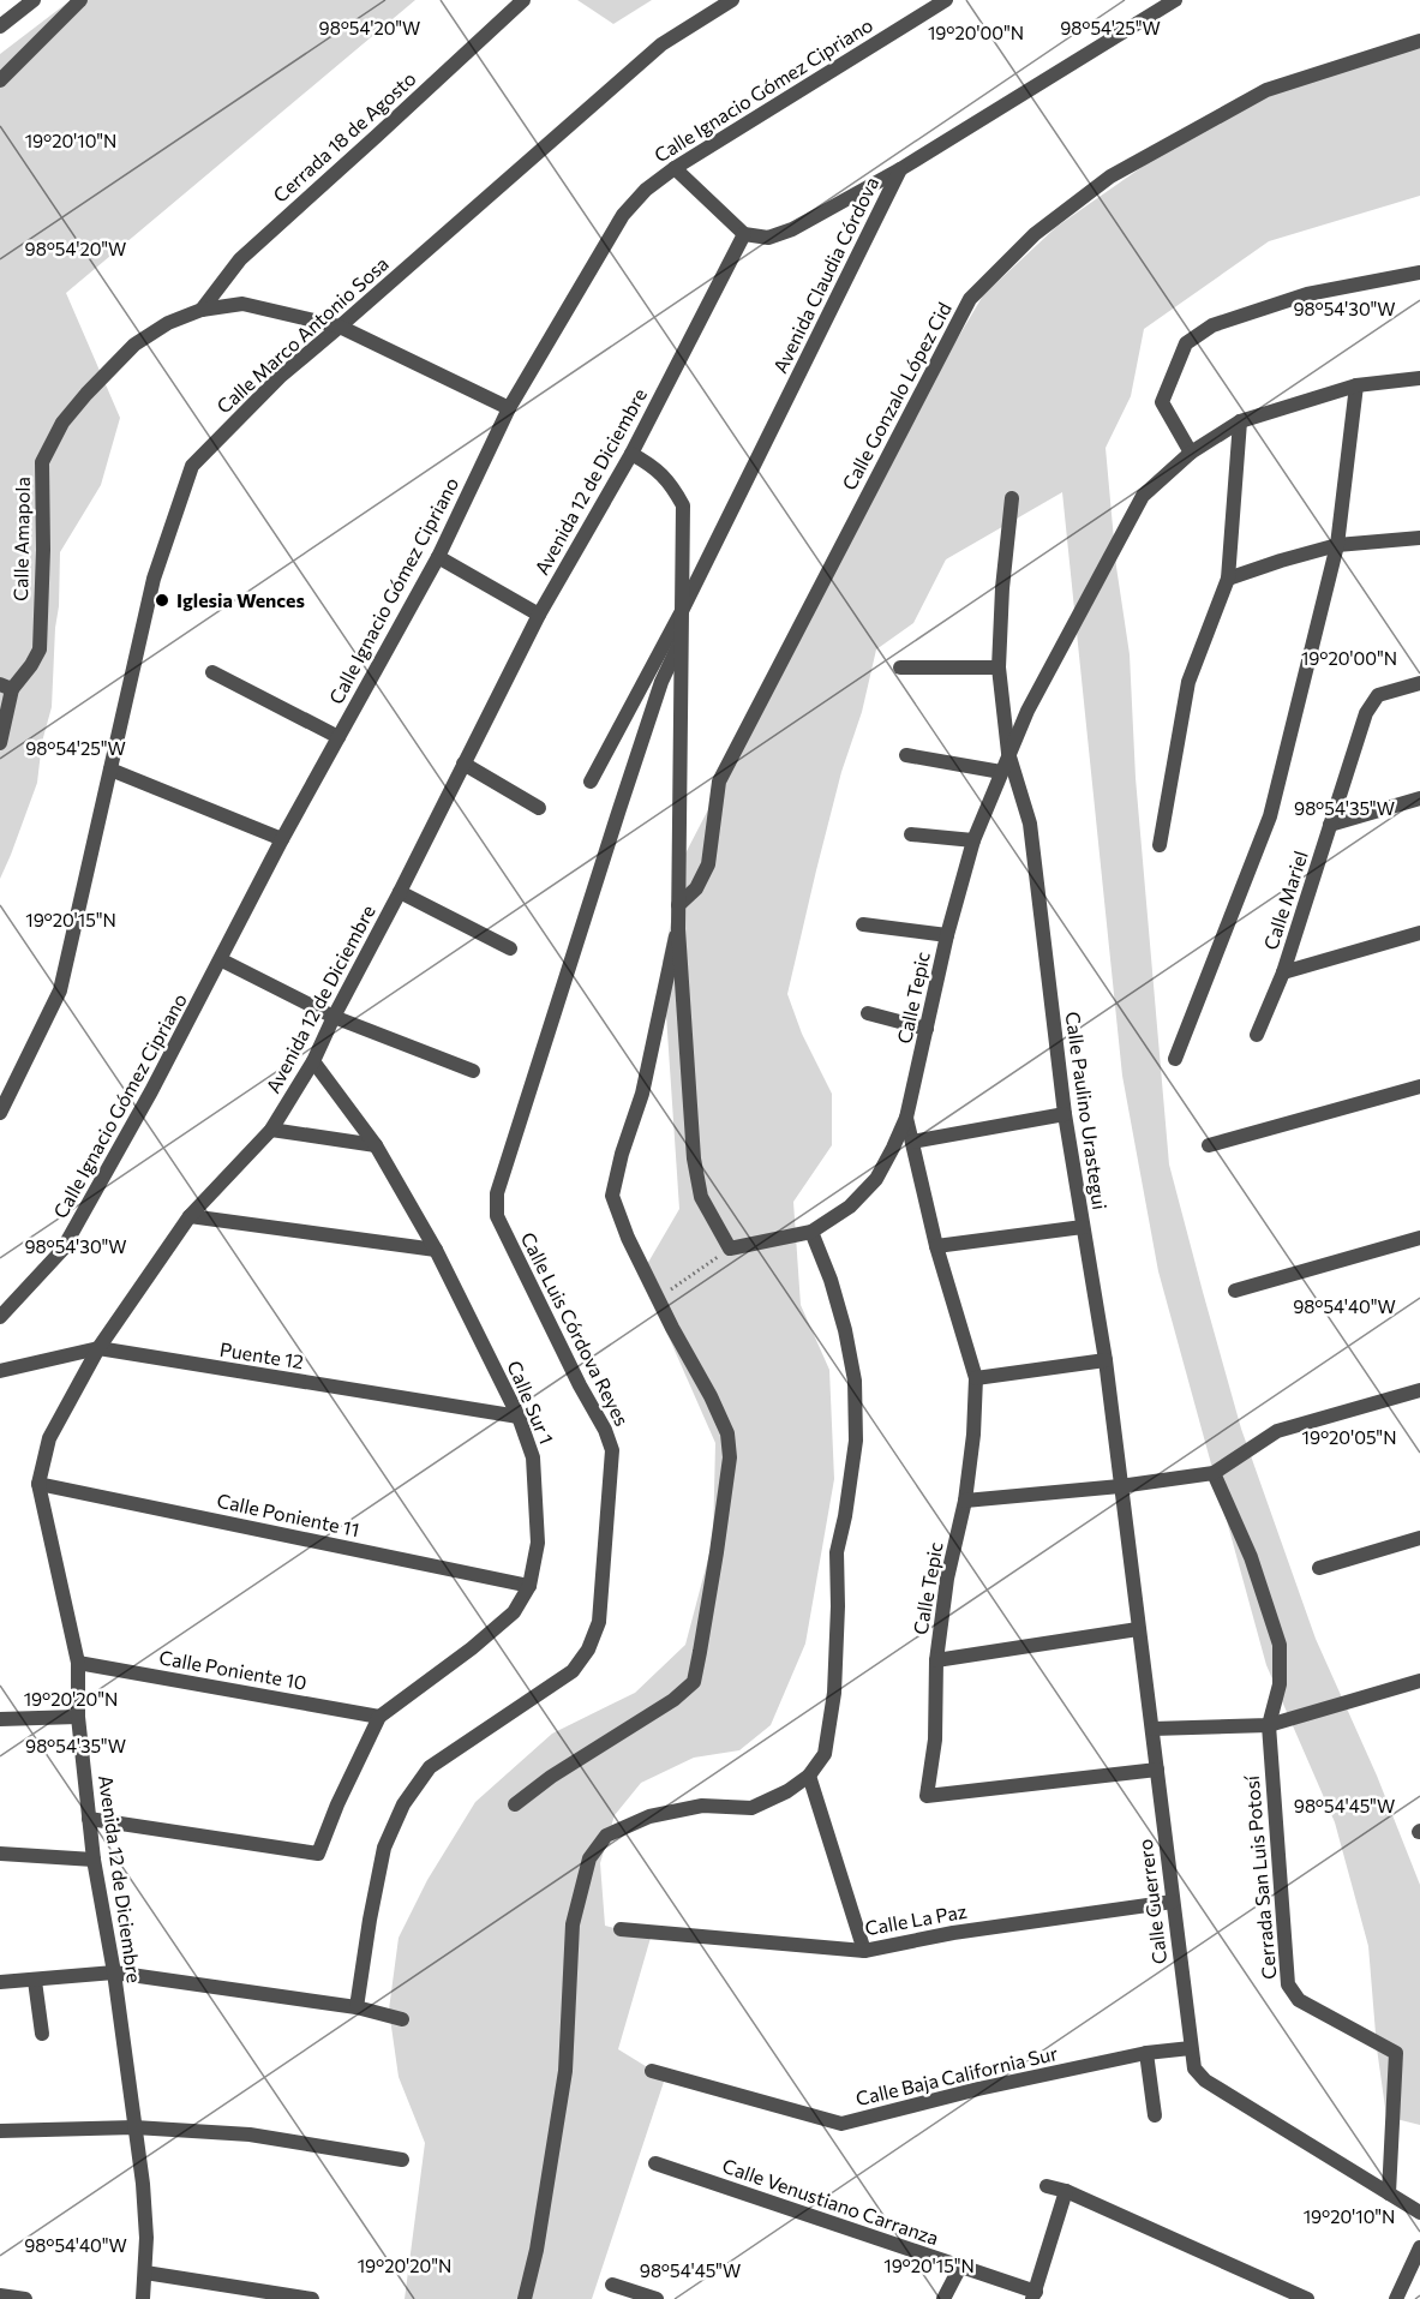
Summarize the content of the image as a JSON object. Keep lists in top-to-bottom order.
{
  "streets": {
    "street": [
      "Calle Ignacio Gómez Cipriano",
      "Cerrada 18 de Agosto",
      "Avenida Claudia Córdova",
      "Calle Marco Antonio Sosa",
      "Calle Gonzalo López Cid",
      "Avenida 12 de Diciembre",
      "Calle Amapola",
      "Calle Mariel",
      "Calle Tepic",
      "Calle Paulino Urastegui",
      "Calle Luis Córdova Reyes",
      "Puente 12",
      "Calle Sur 1",
      "Calle Poniente 11",
      "Calle Poniente 10",
      "Cerrada San Luis Potosí",
      "Calle Guerrero",
      "Calle La Paz",
      "Calle Baja California Sur",
      "Calle Venustiano Carranza"
    ]
  },
  "crossings": [
    ["Calle Ignacio Gómez Cipriano", "Calle Amapola"],
    ["Cerrada 18 de Agosto", "Calle Amapola"],
    ["Calle Marco Antonio Sosa", "Calle Amapola"],
    ["Avenida 12 de Diciembre", "Puente 12"],
    ["Avenida 12 de Diciembre", "Calle Sur 1"],
    ["Avenida 12 de Diciembre", "Calle Poniente 11"],
    ["Avenida 12 de Diciembre", "Calle Poniente 10"],
    ["Calle Tepic", "Calle Paulino Urastegui"],
    ["Calle Tepic", "Calle Guerrero"],
    ["Calle Paulino Urastegui", "Calle Guerrero"],
    ["Puente 12", "Calle Sur 1"],
    ["Calle Sur 1", "Calle Poniente 11"],
    ["Calle Sur 1", "Calle Poniente 10"],
    ["Cerrada San Luis Potosí", "Calle Guerrero"],
    ["Calle Guerrero", "Calle La Paz"],
    ["Calle Guerrero", "Calle Baja California Sur"]
  ],
  "places": ["Iglesia Wences"],
  "coordinates": [
    "98°54'20\"W",
    "98°54'25\"W",
    "19°20'00\"N",
    "19°20'10\"N",
    "98°54'30\"W",
    "98°54'35\"W",
    "19°20'15\"N",
    "98°54'40\"W",
    "19°20'05\"N",
    "19°20'20\"N",
    "98°54'45\"W"
  ]
}
